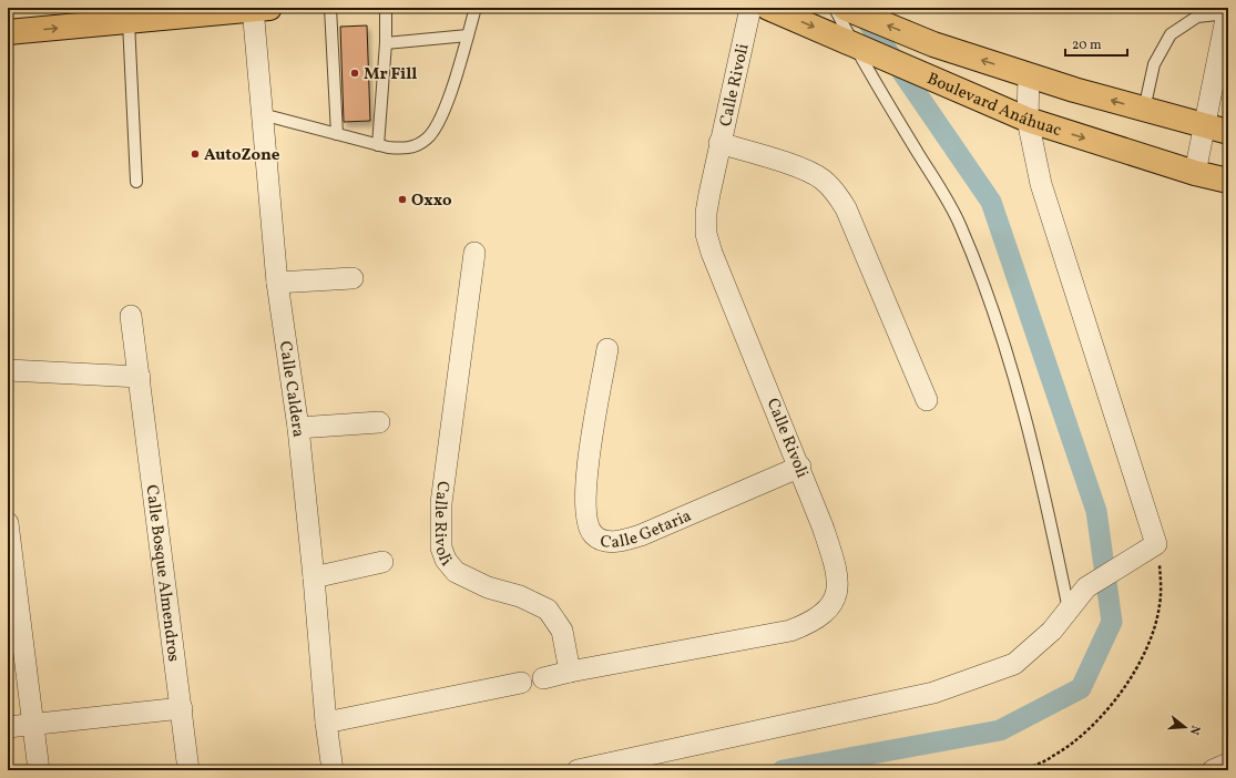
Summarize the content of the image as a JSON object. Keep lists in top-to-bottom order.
{
  "streets": {
    "main road": ["Boulevard Anáhuac"],
    "street": [
      "Calle Rivoli",
      "Calle Caldera",
      "Calle Getaria",
      "Calle Bosque Almendros"
    ]
  },
  "crossings": [
    ["Calle Rivoli", "Calle Getaria"]
  ],
  "places": ["Mr Fill", "AutoZone", "Oxxo"],
  "scale_bar": "20 m",
  "north": "right"
}
